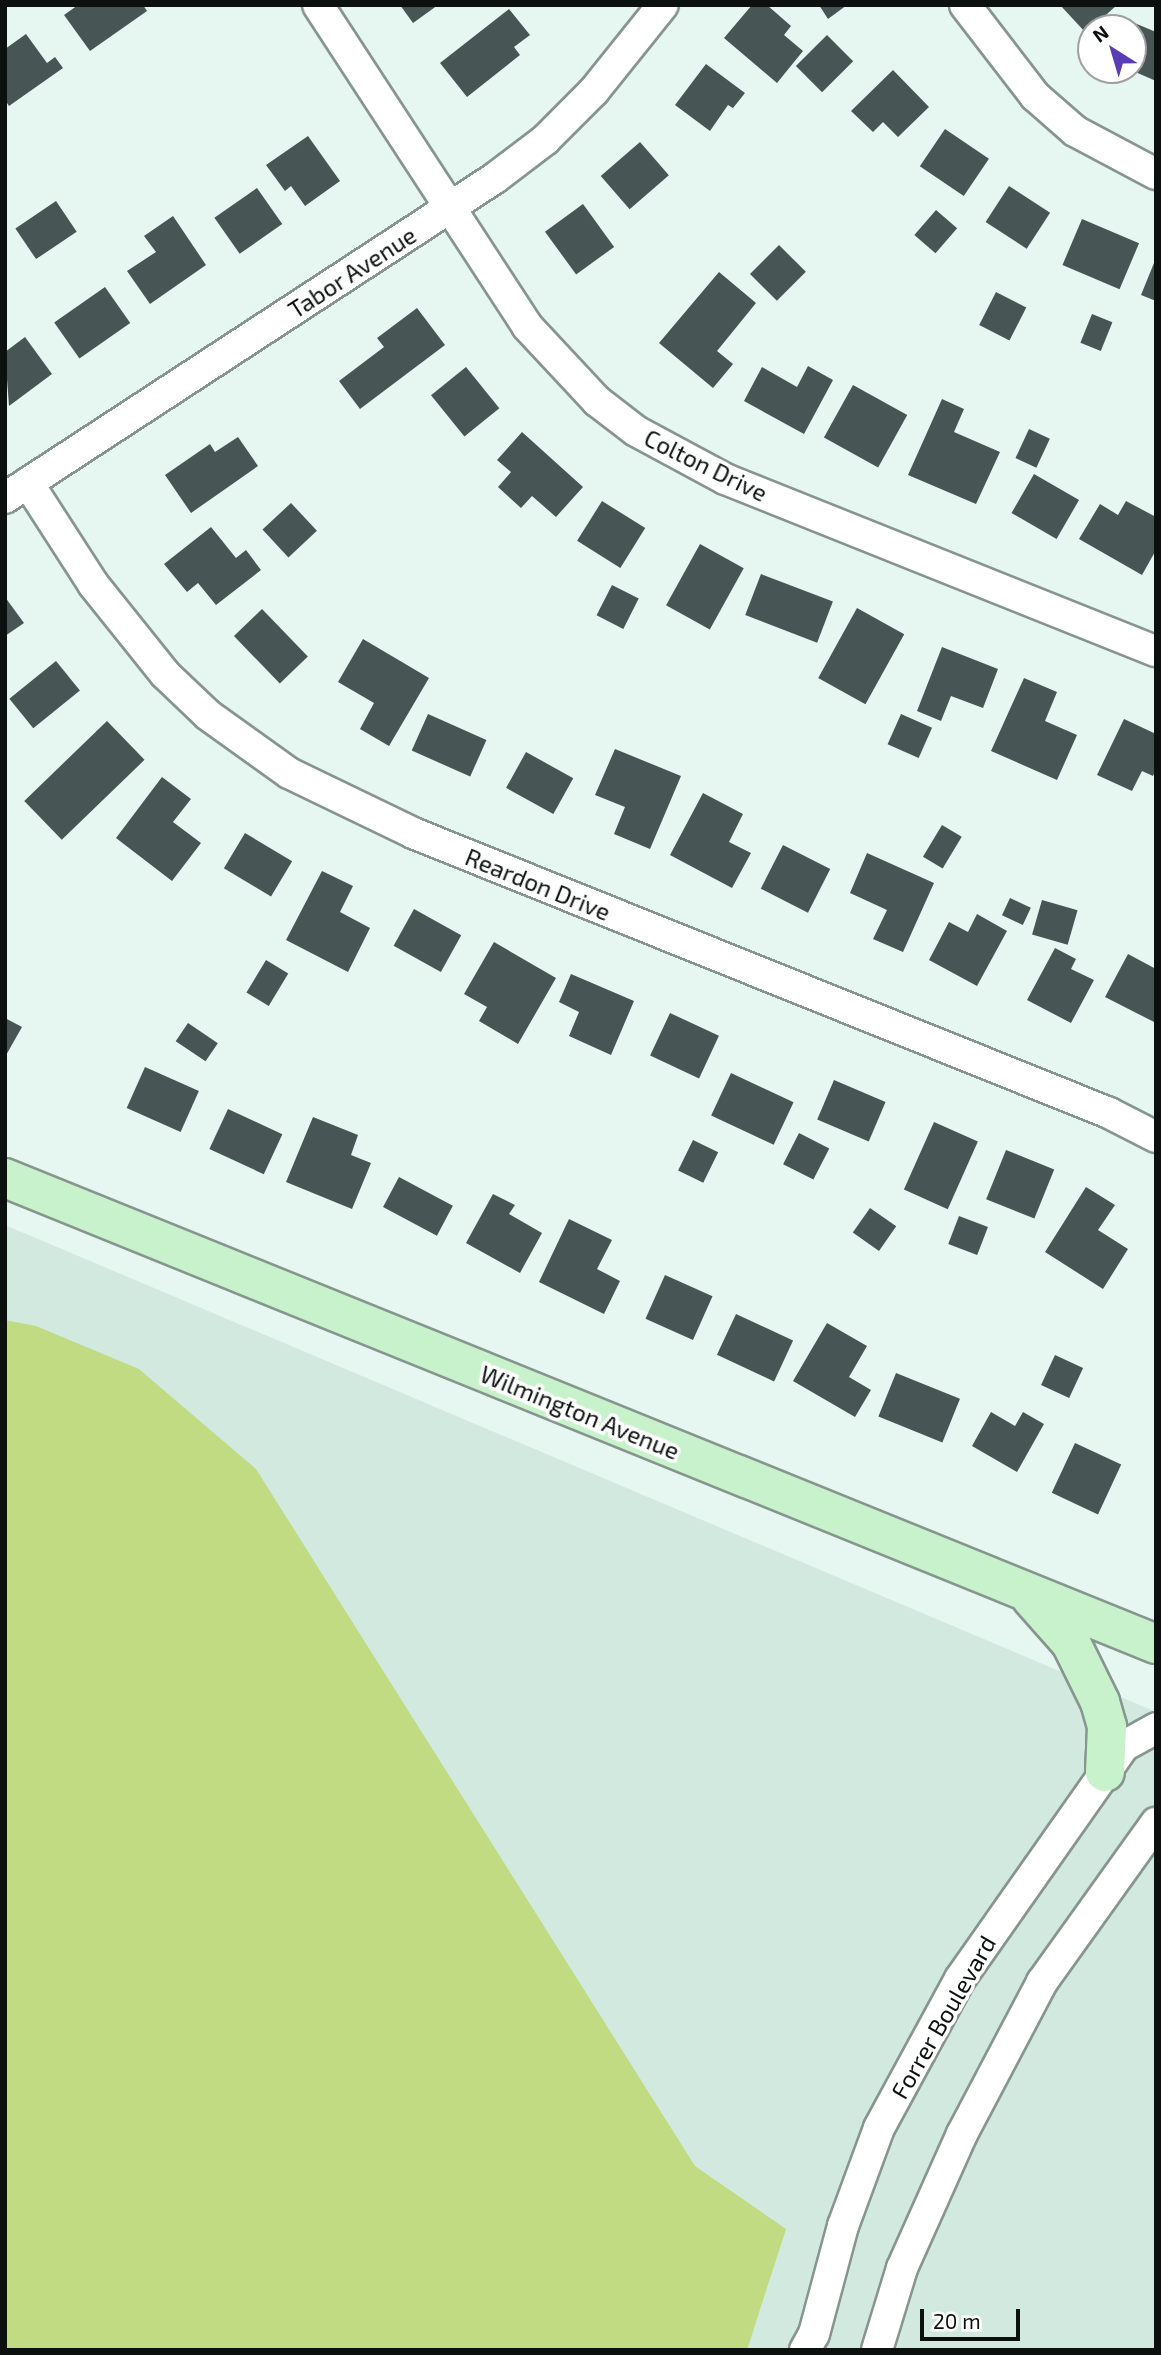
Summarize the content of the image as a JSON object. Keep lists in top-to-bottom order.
{
  "streets": {
    "main road": ["Wilmington Avenue"],
    "street": [
      "Tabor Avenue",
      "Colton Drive",
      "Reardon Drive",
      "Forrer Boulevard"
    ]
  },
  "crossings": [
    ["Tabor Avenue", "Colton Drive"],
    ["Tabor Avenue", "Reardon Drive"]
  ],
  "scale_bar": "20 m",
  "north": "top left"
}
